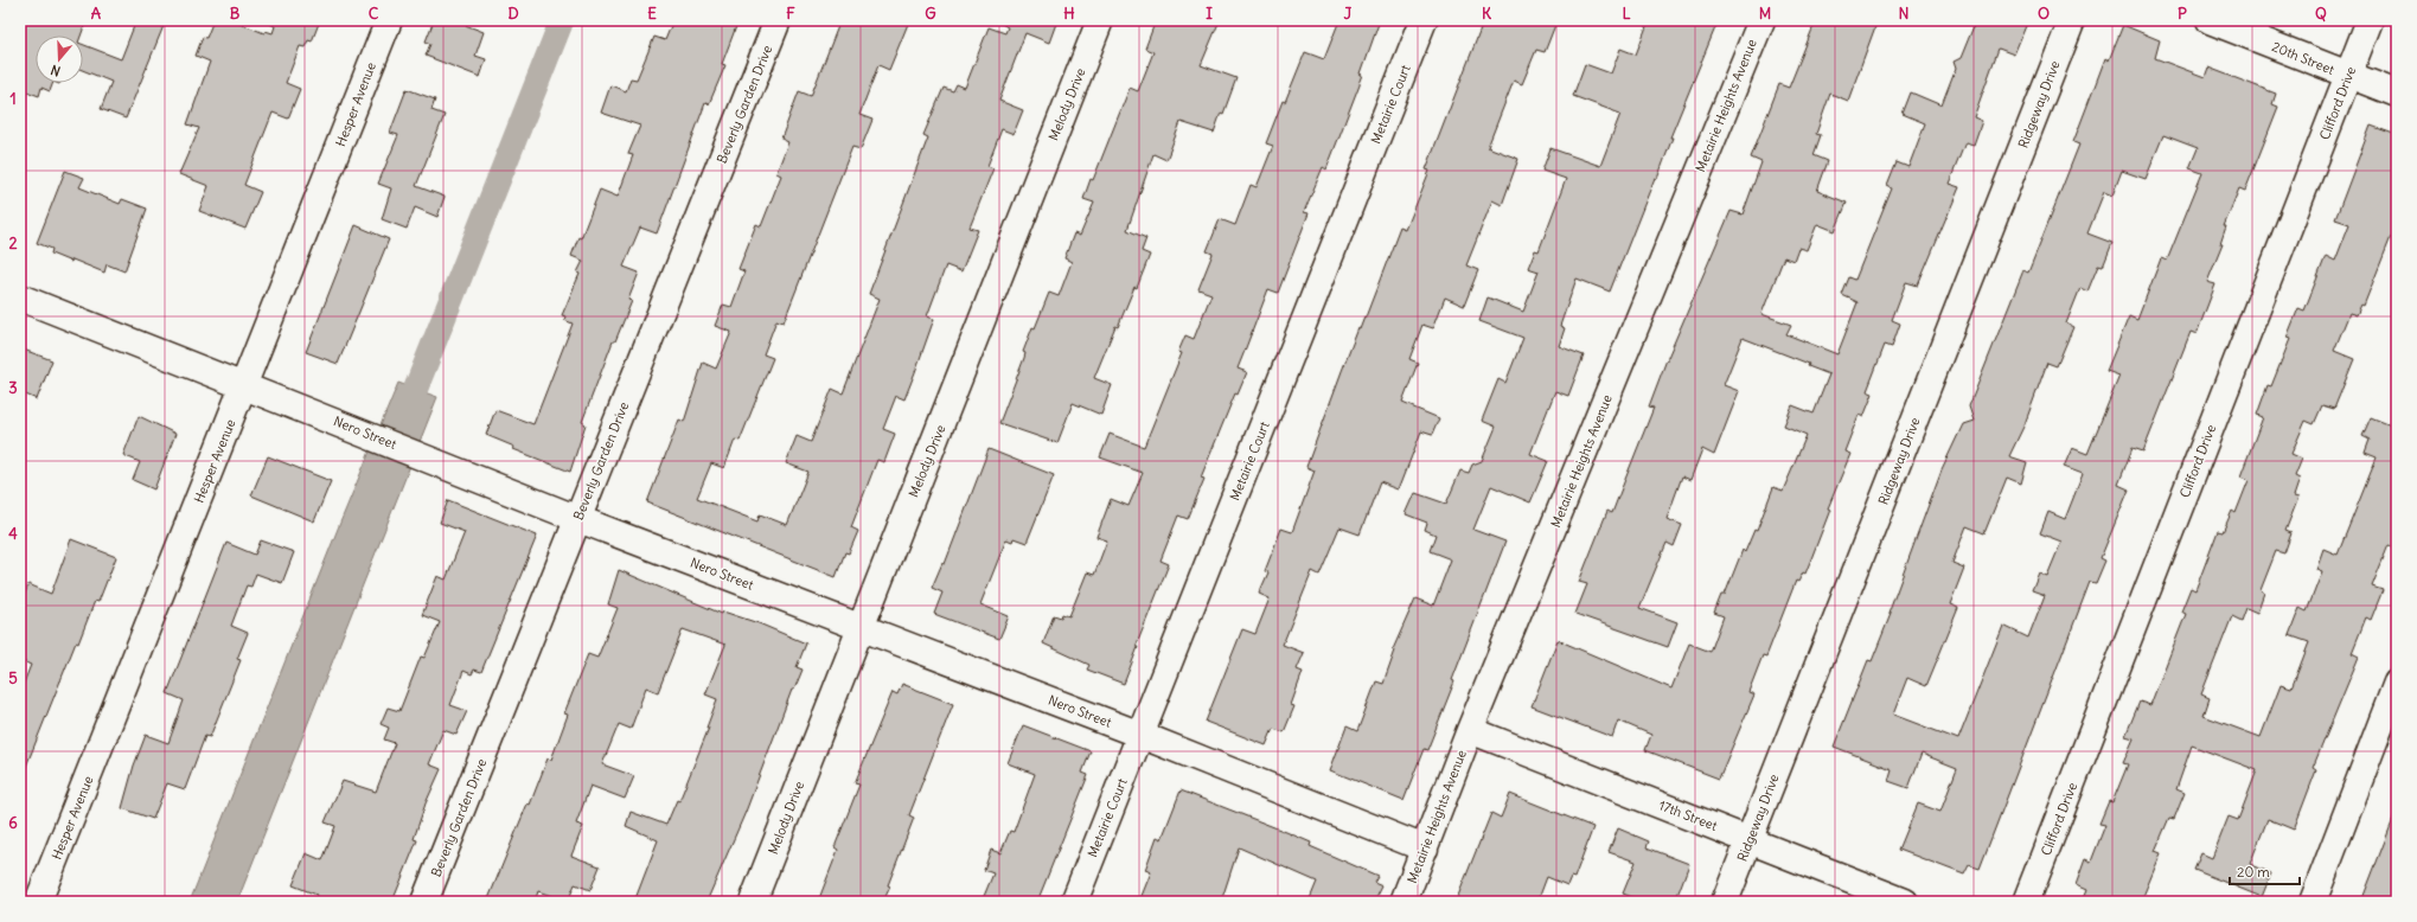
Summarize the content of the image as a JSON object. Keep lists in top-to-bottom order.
{
  "streets": {
    "street": [
      "20th Street",
      "Clifford Drive",
      "Hesper Avenue",
      "Beverly Garden Drive",
      "Melody Drive",
      "Metairie Court",
      "Ridgeway Drive",
      "Metairie Heights Avenue",
      "Nero Street",
      "17th Street"
    ]
  },
  "crossings": [
    ["20th Street", "Clifford Drive"],
    ["Hesper Avenue", "Nero Street"],
    ["Beverly Garden Drive", "Nero Street"],
    ["Melody Drive", "Nero Street"],
    ["Metairie Court", "Nero Street"],
    ["Ridgeway Drive", "17th Street"],
    ["Metairie Heights Avenue", "Nero Street"],
    ["Metairie Heights Avenue", "17th Street"]
  ],
  "scale_bar": "20 m",
  "north": "bottom",
  "grid": {
    "columns": [
      "A",
      "B",
      "C",
      "D",
      "E",
      "F",
      "G",
      "H",
      "I",
      "J",
      "K",
      "L",
      "M",
      "N",
      "O",
      "P",
      "Q"
    ],
    "rows": [
      "1",
      "2",
      "3",
      "4",
      "5",
      "6"
    ]
  }
}
